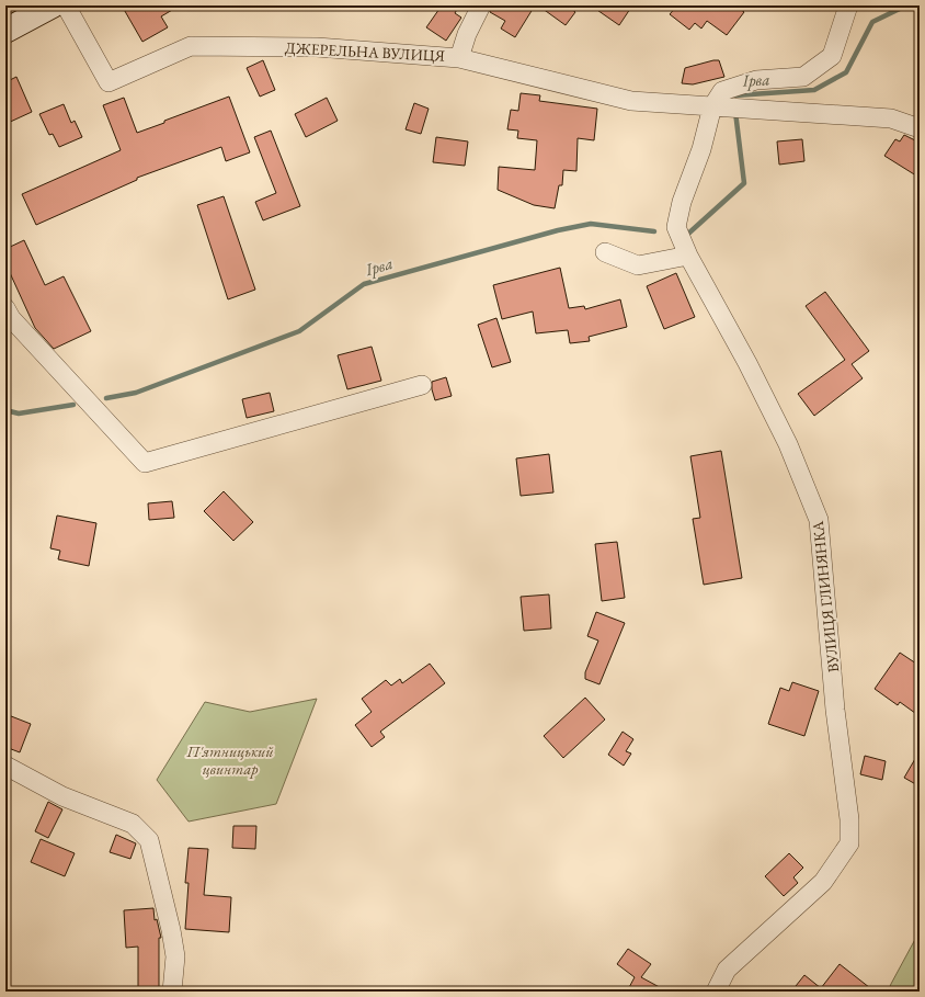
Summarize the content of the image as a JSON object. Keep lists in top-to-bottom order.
{
  "streets": {
    "street": ["ДЖЕРЕЛЬНА ВУЛИЦЯ", "ВУЛИЦЯ ГЛИНЯНКА"]
  },
  "crossings": [
    ["ДЖЕРЕЛЬНА ВУЛИЦЯ", "ВУЛИЦЯ ГЛИНЯНКА"]
  ],
  "water": ["Ірва"],
  "parks": ["П'ятницький цвинтар"]
}
